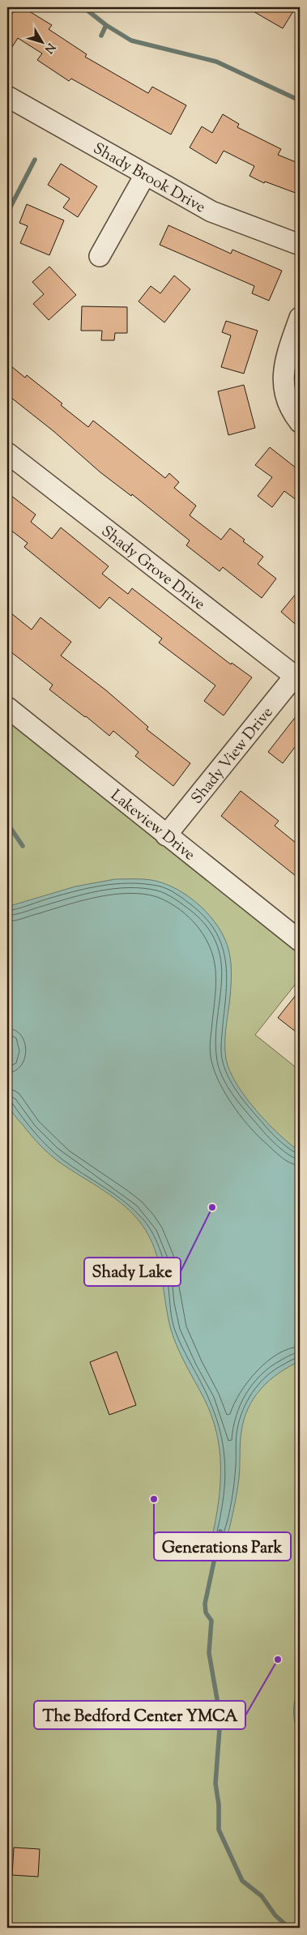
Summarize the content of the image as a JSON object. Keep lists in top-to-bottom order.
{
  "streets": {
    "street": [
      "Shady Brook Drive",
      "Shady Grove Drive",
      "Shady View Drive",
      "Lakeview Drive"
    ]
  },
  "crossings": [
    ["Shady Grove Drive", "Shady View Drive"],
    ["Shady View Drive", "Lakeview Drive"]
  ],
  "places": ["Shady Lake", "Generations Park", "The Bedford Center YMCA"],
  "north": "bottom right"
}
